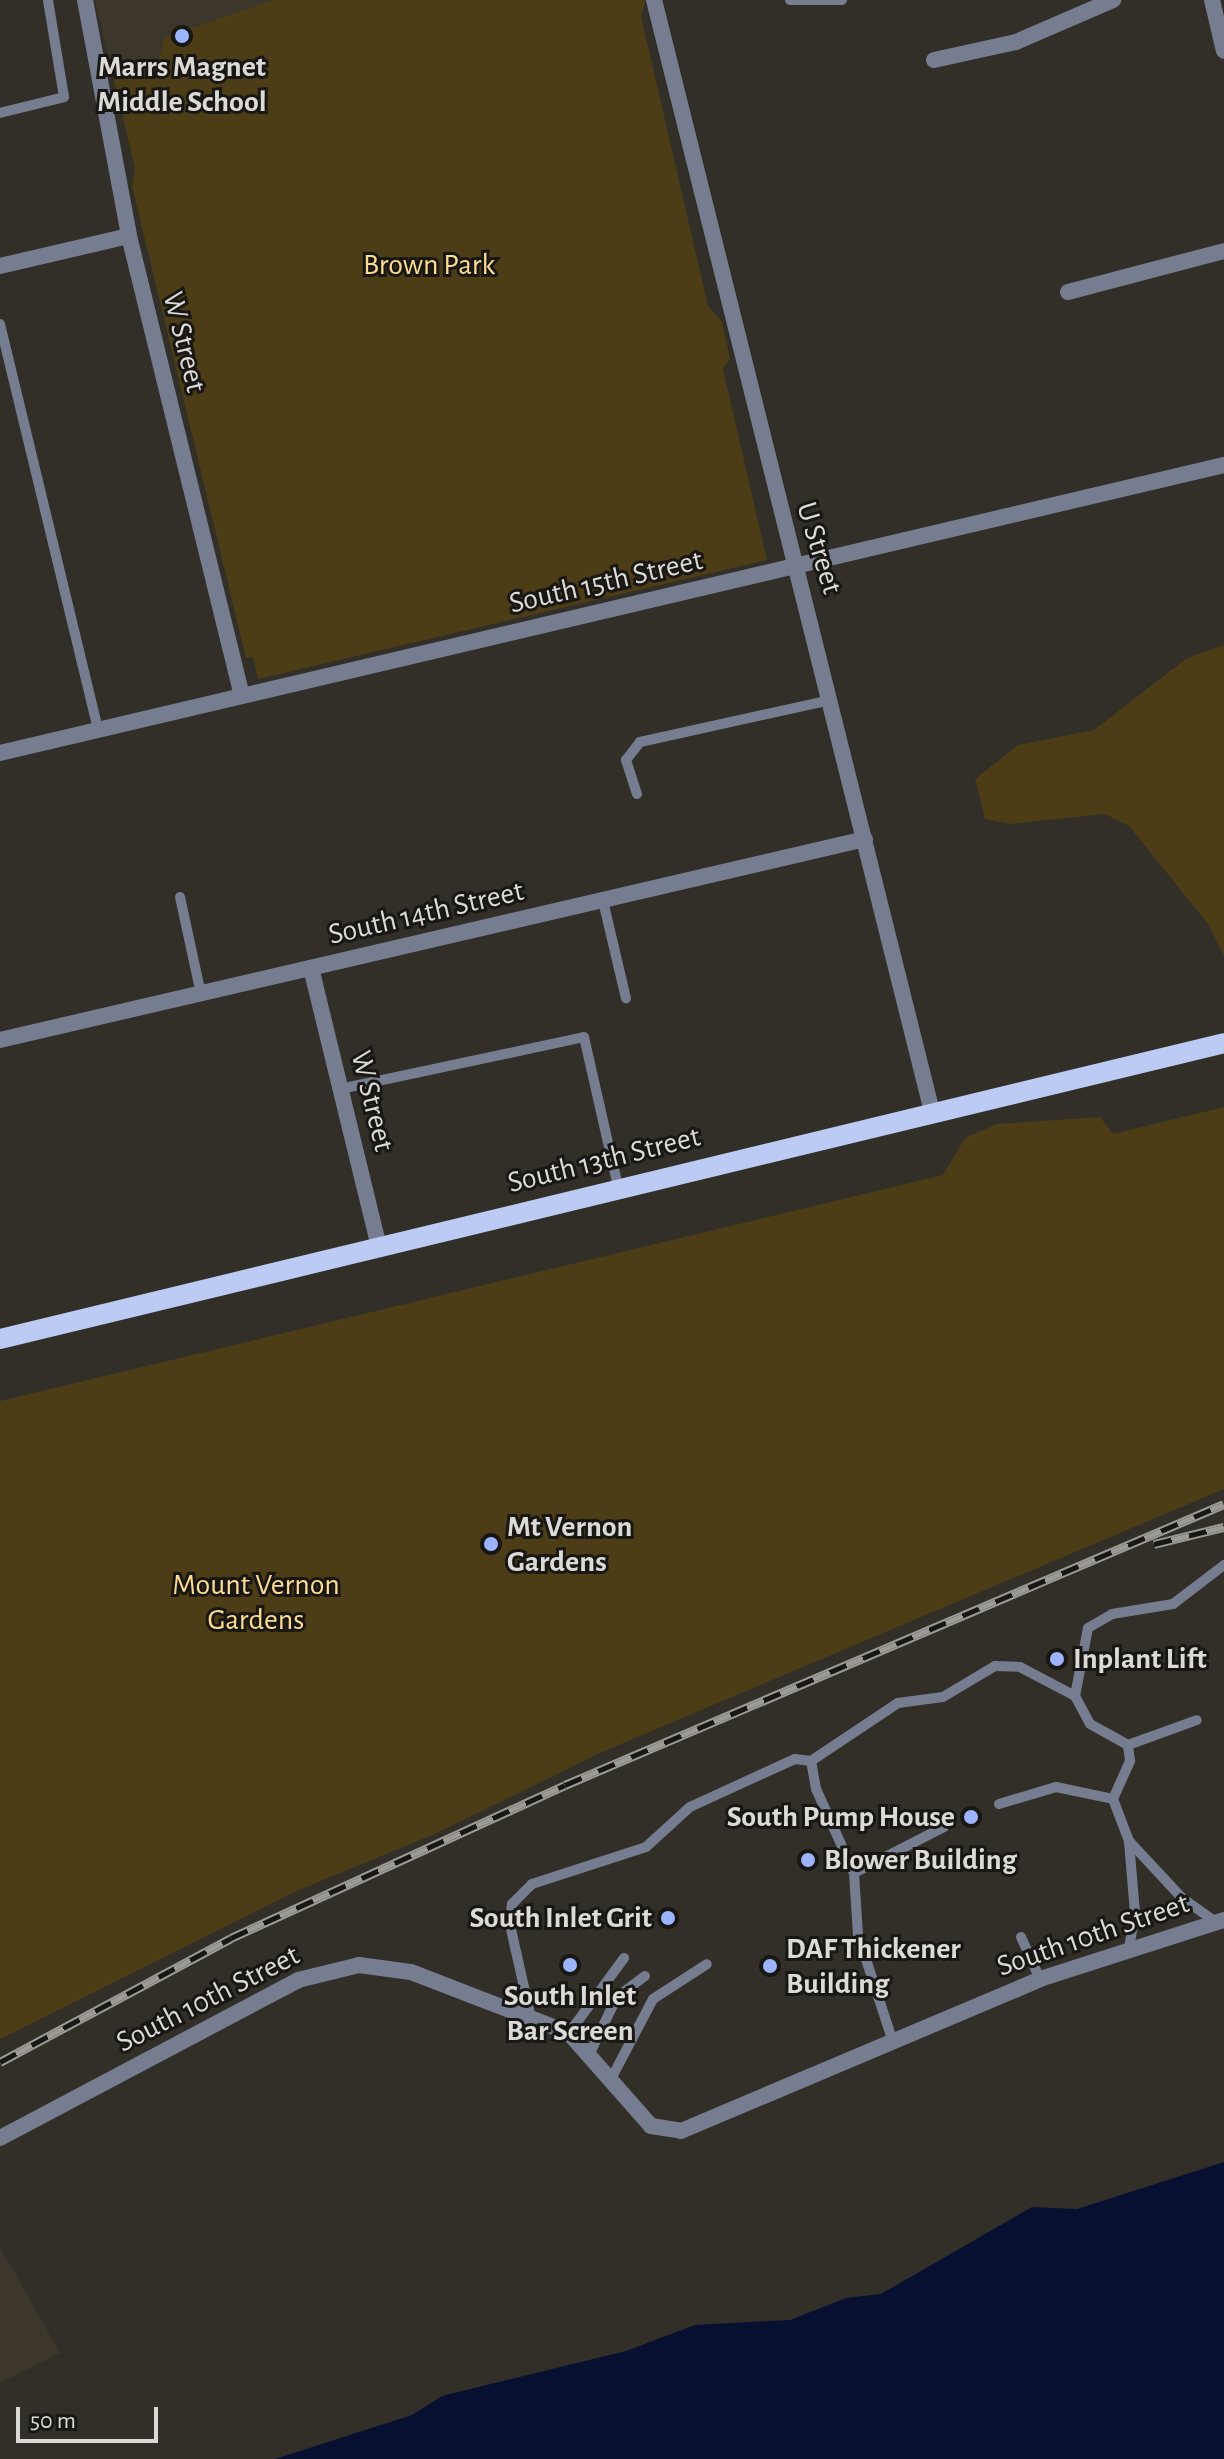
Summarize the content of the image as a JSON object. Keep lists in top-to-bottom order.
{
  "streets": {
    "main road": ["South 13th Street"],
    "street": [
      "W Street",
      "U Street",
      "South 15th Street",
      "South 14th Street",
      "South 10th Street"
    ]
  },
  "crossings": [
    ["W Street", "South 15th Street"],
    ["W Street", "South 14th Street"],
    ["W Street", "South 13th Street"],
    ["U Street", "South 15th Street"],
    ["U Street", "South 14th Street"],
    ["U Street", "South 13th Street"]
  ],
  "parks": ["Brown Park", "Mount Vernon Gardens"],
  "places": [
    "Marrs Magnet Middle School",
    "Mt Vernon Gardens",
    "Inplant Lift",
    "South Pump House",
    "Blower Building",
    "South Inlet Grit",
    "South Inlet Bar Screen",
    "DAF Thickener Building"
  ],
  "scale_bar": "50 m"
}
